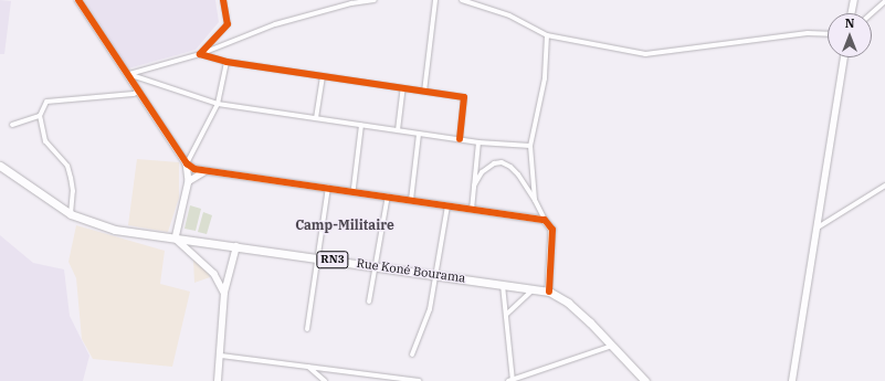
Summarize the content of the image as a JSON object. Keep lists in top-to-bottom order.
{
  "streets": {
    "highway": ["RN3", "Rue Koné Bourama"]
  },
  "districts": ["Camp-Militaire"],
  "north": "top"
}
